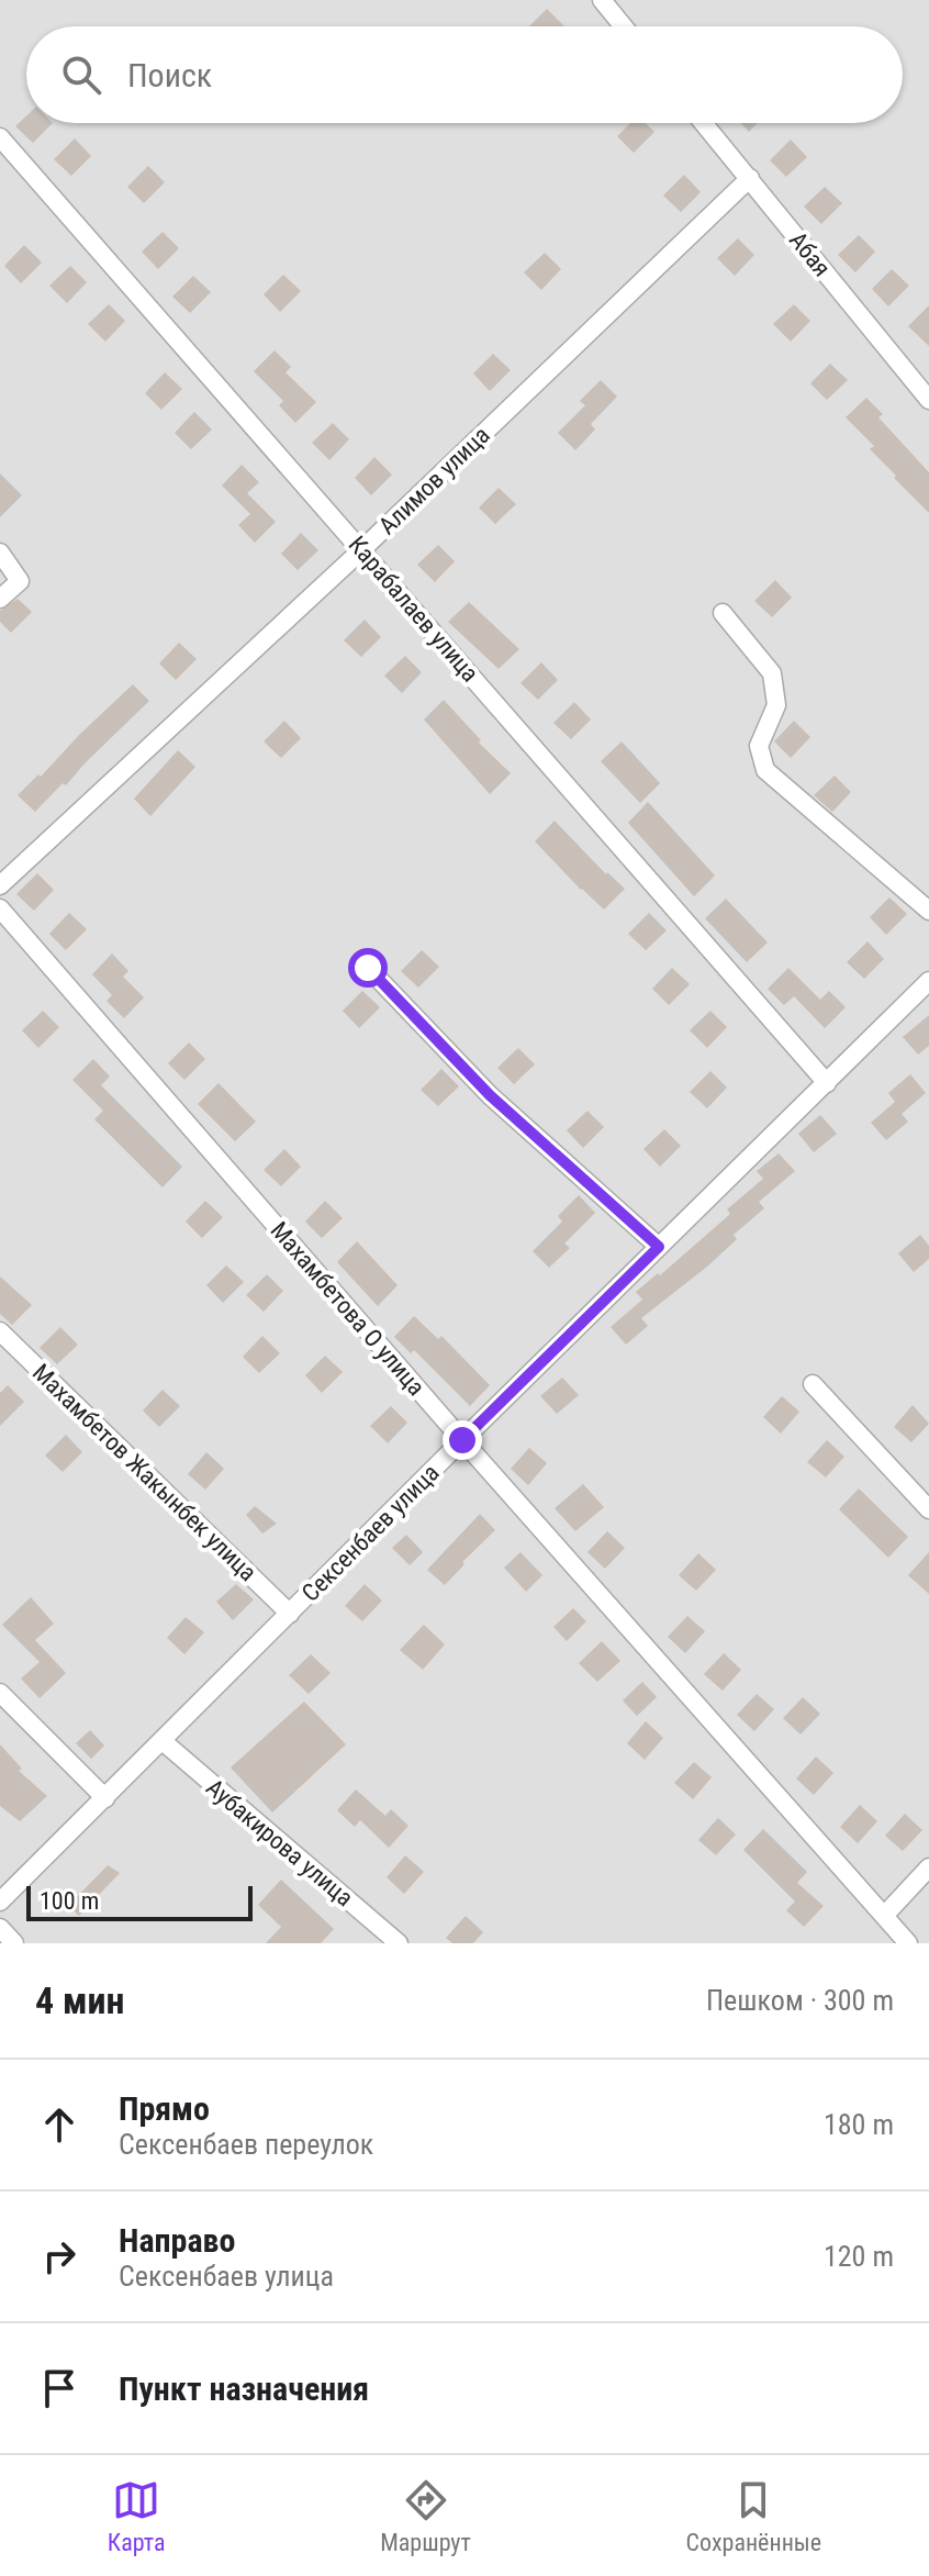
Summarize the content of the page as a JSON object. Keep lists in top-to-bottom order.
{
  "streets": {
    "street": [
      "Абая",
      "Алимов улица",
      "Карабалаев улица",
      "Махамбетова О улица",
      "Махамбетов Жакынбек улица",
      "Сексенбаев улица",
      "Аубакирова улица"
    ]
  },
  "crossings": [
    ["Абая", "Алимов улица"],
    ["Алимов улица", "Карабалаев улица"],
    ["Карабалаев улица", "Сексенбаев улица"],
    ["Махамбетова О улица", "Сексенбаев улица"],
    ["Махамбетов Жакынбек улица", "Сексенбаев улица"],
    ["Сексенбаев улица", "Аубакирова улица"]
  ],
  "scale_bar": "100 m",
  "page": {
    "search": "Поиск",
    "scale": "100 m",
    "heading": ["4 мин", "Пешком · 300 m"],
    "list": [
      ["Прямо", "Сексенбаев переулок", "180 m"],
      ["Направо", "Сексенбаев улица", "120 m"],
      "Пункт назначения"
    ],
    "nav": ["Карта", "Маршрут", "Сохранённые"]
  }
}
